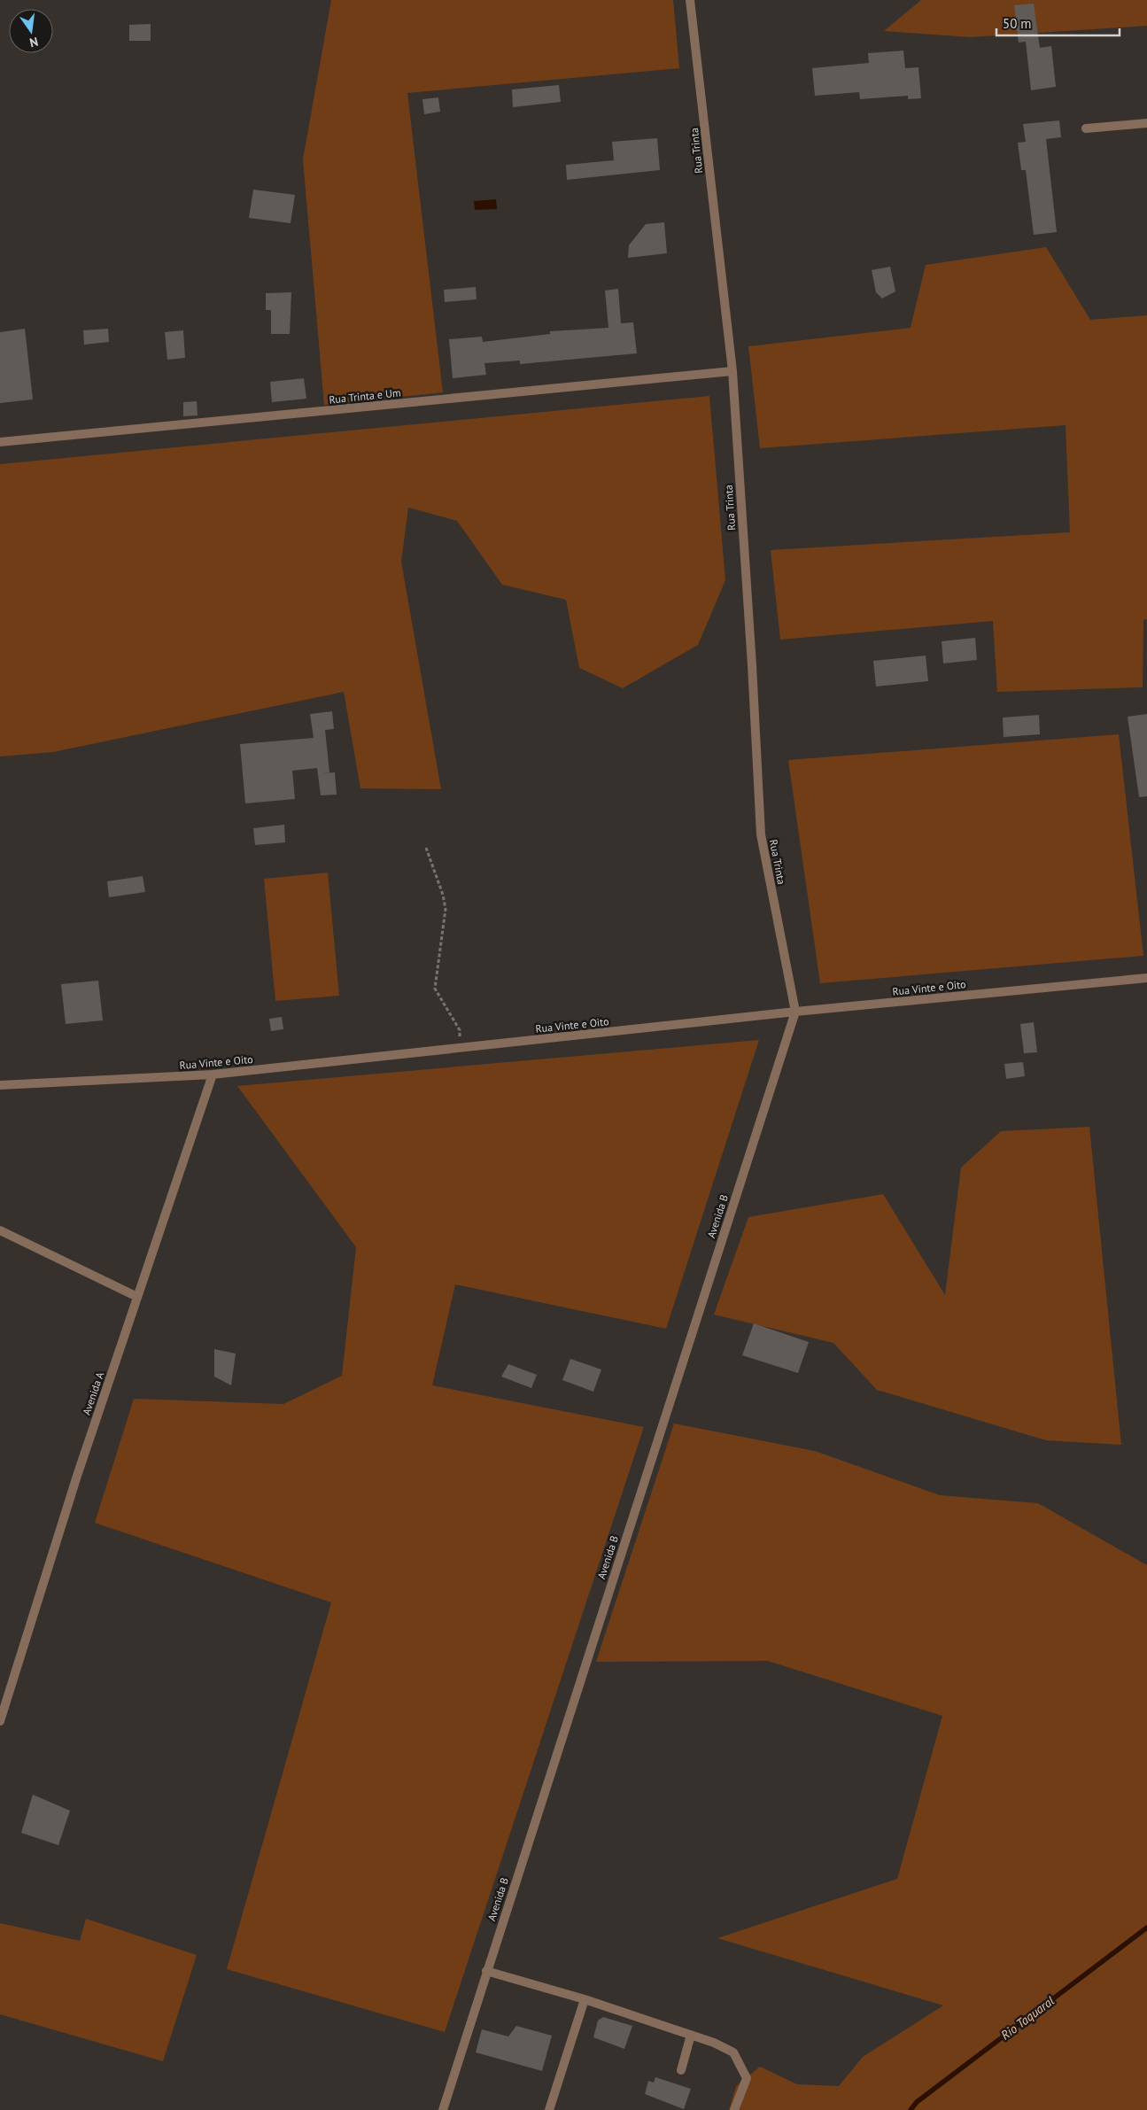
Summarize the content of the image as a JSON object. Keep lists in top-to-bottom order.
{
  "streets": {
    "street": [
      "Rua Trinta",
      "Rua Trinta e Um",
      "Rua Vinte e Oito",
      "Avenida B",
      "Avenida A"
    ]
  },
  "crossings": [
    ["Rua Trinta", "Rua Trinta e Um"],
    ["Rua Trinta", "Rua Vinte e Oito"],
    ["Rua Trinta", "Avenida B"],
    ["Rua Vinte e Oito", "Avenida B"],
    ["Rua Vinte e Oito", "Avenida A"]
  ],
  "water": ["Rio Taquaral"],
  "scale_bar": "50 m",
  "north": "bottom"
}
